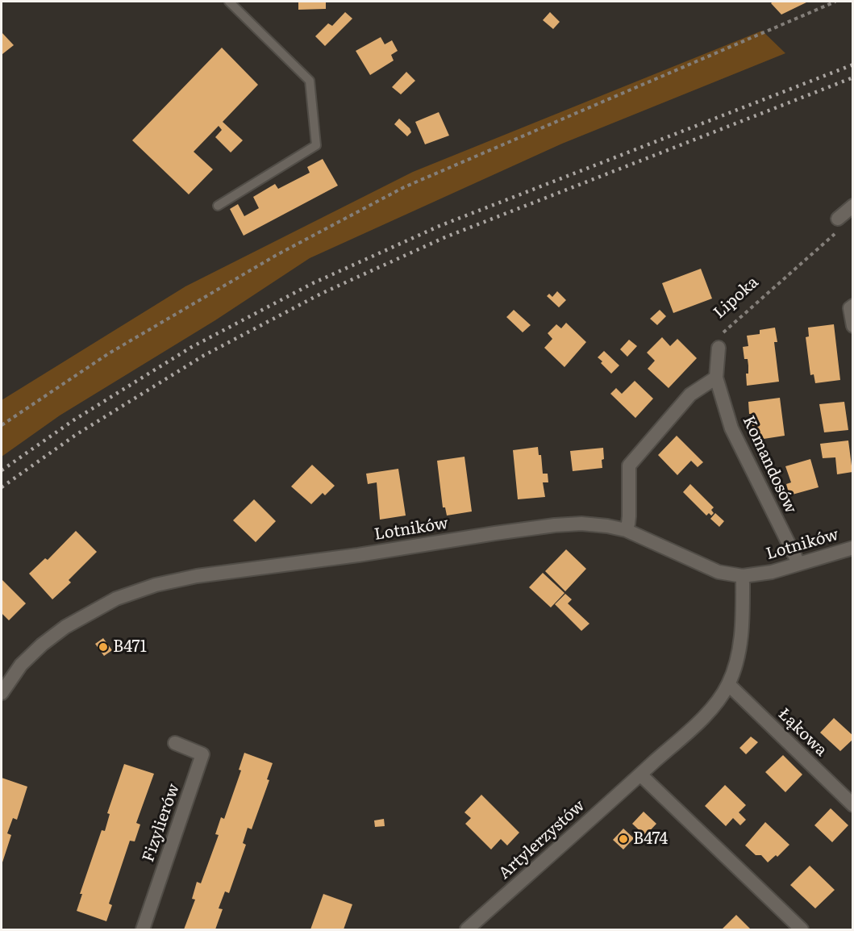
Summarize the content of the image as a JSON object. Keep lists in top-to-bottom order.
{
  "streets": {
    "street": [
      "Komandosów",
      "Lotników",
      "Łąkowa",
      "Fizylierów",
      "Artylerzystów"
    ],
    "path": ["Lipoka"]
  },
  "crossings": [
    ["Komandosów", "Lotników"],
    ["Lotników", "Artylerzystów"],
    ["Łąkowa", "Artylerzystów"]
  ],
  "places": ["B471", "B474"]
}
